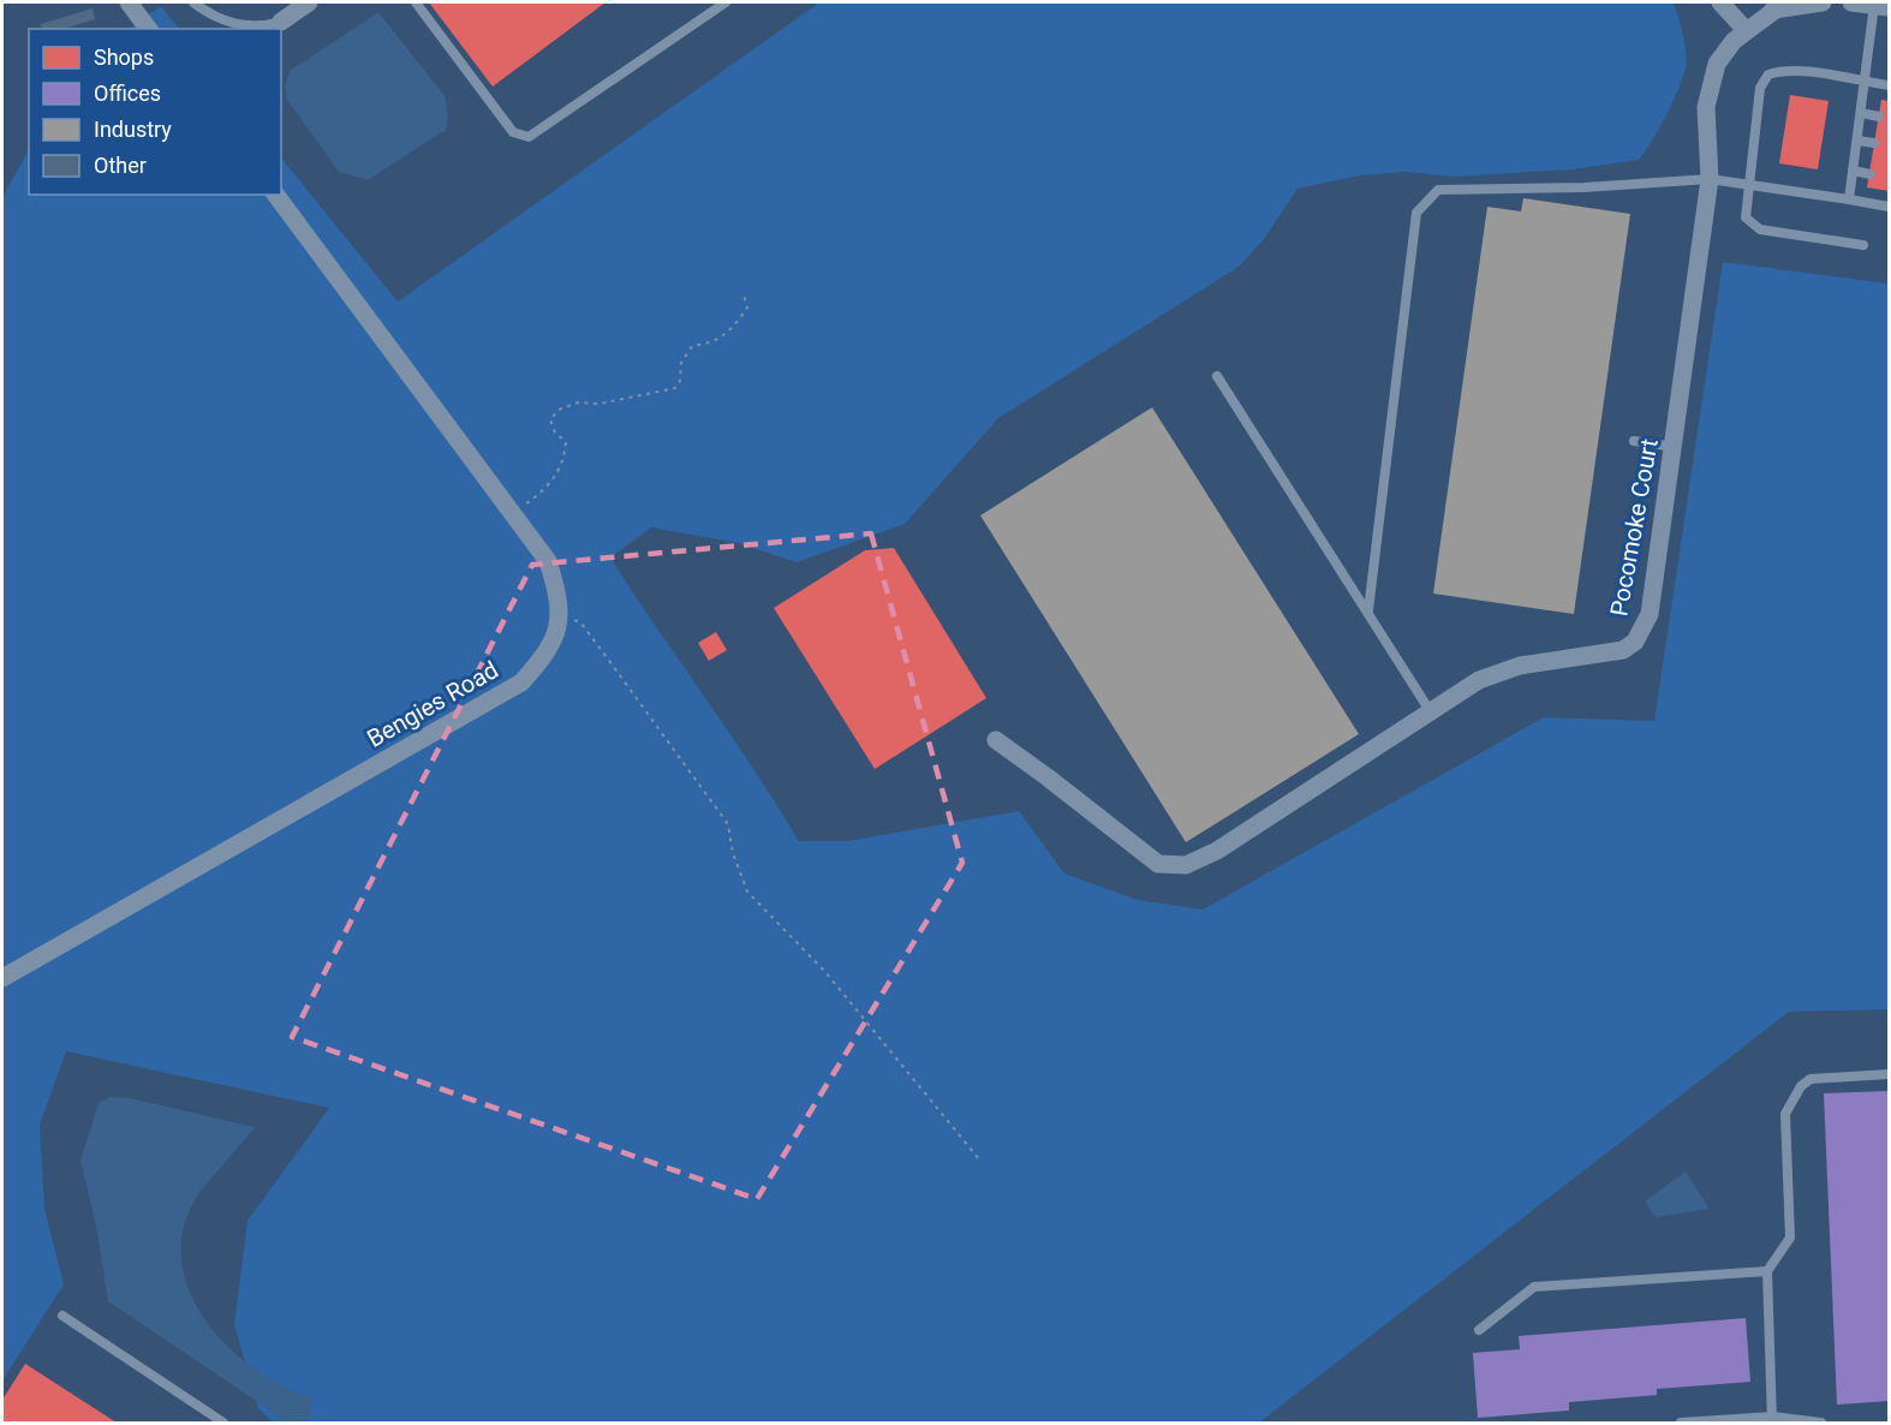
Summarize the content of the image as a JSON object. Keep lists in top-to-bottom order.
{
  "streets": {
    "street": ["Pocomoke Court", "Bengies Road"]
  },
  "legend": [
    "Shops",
    "Offices",
    "Industry",
    "Other"
  ]
}
